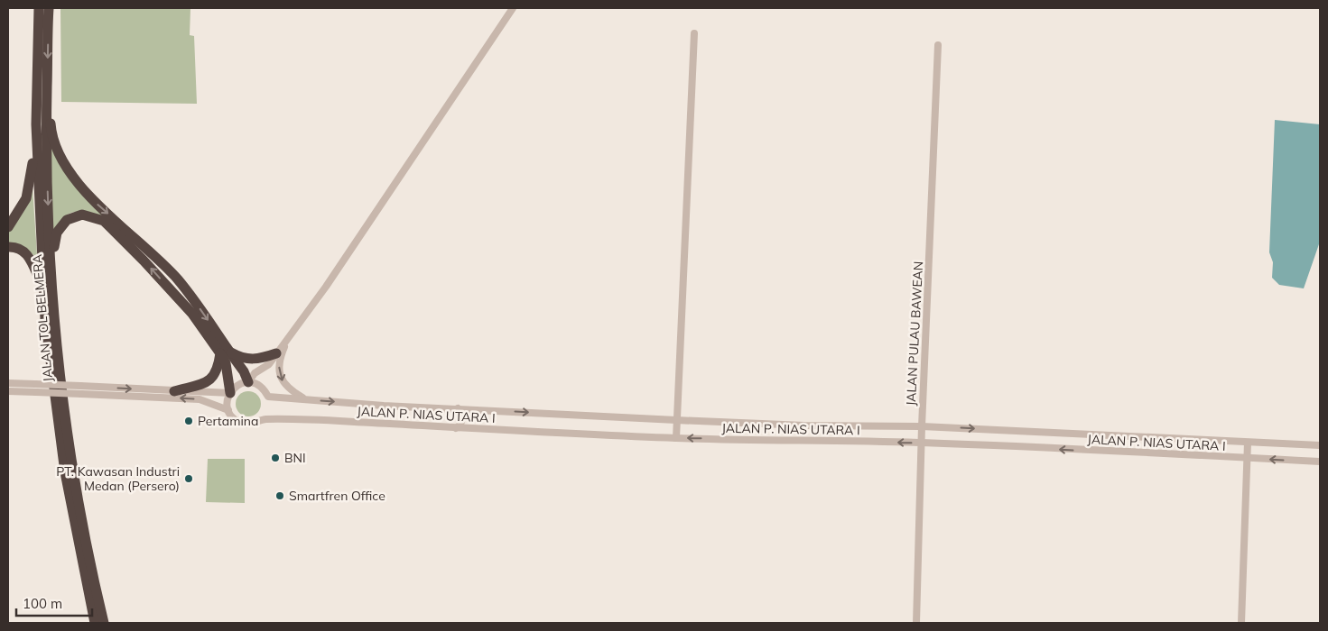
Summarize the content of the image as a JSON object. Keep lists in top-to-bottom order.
{
  "streets": {
    "highway": ["JALAN TOL BELMERA"],
    "street": ["JALAN PULAU BAWEAN", "JALAN P. NIAS UTARA I"]
  },
  "crossings": [
    ["JALAN PULAU BAWEAN", "JALAN P. NIAS UTARA I"]
  ],
  "places": [
    "Pertamina",
    "BNI",
    "PT. Kawasan Industri Medan (Persero)",
    "Smartfren Office"
  ],
  "scale_bar": "100 m"
}
